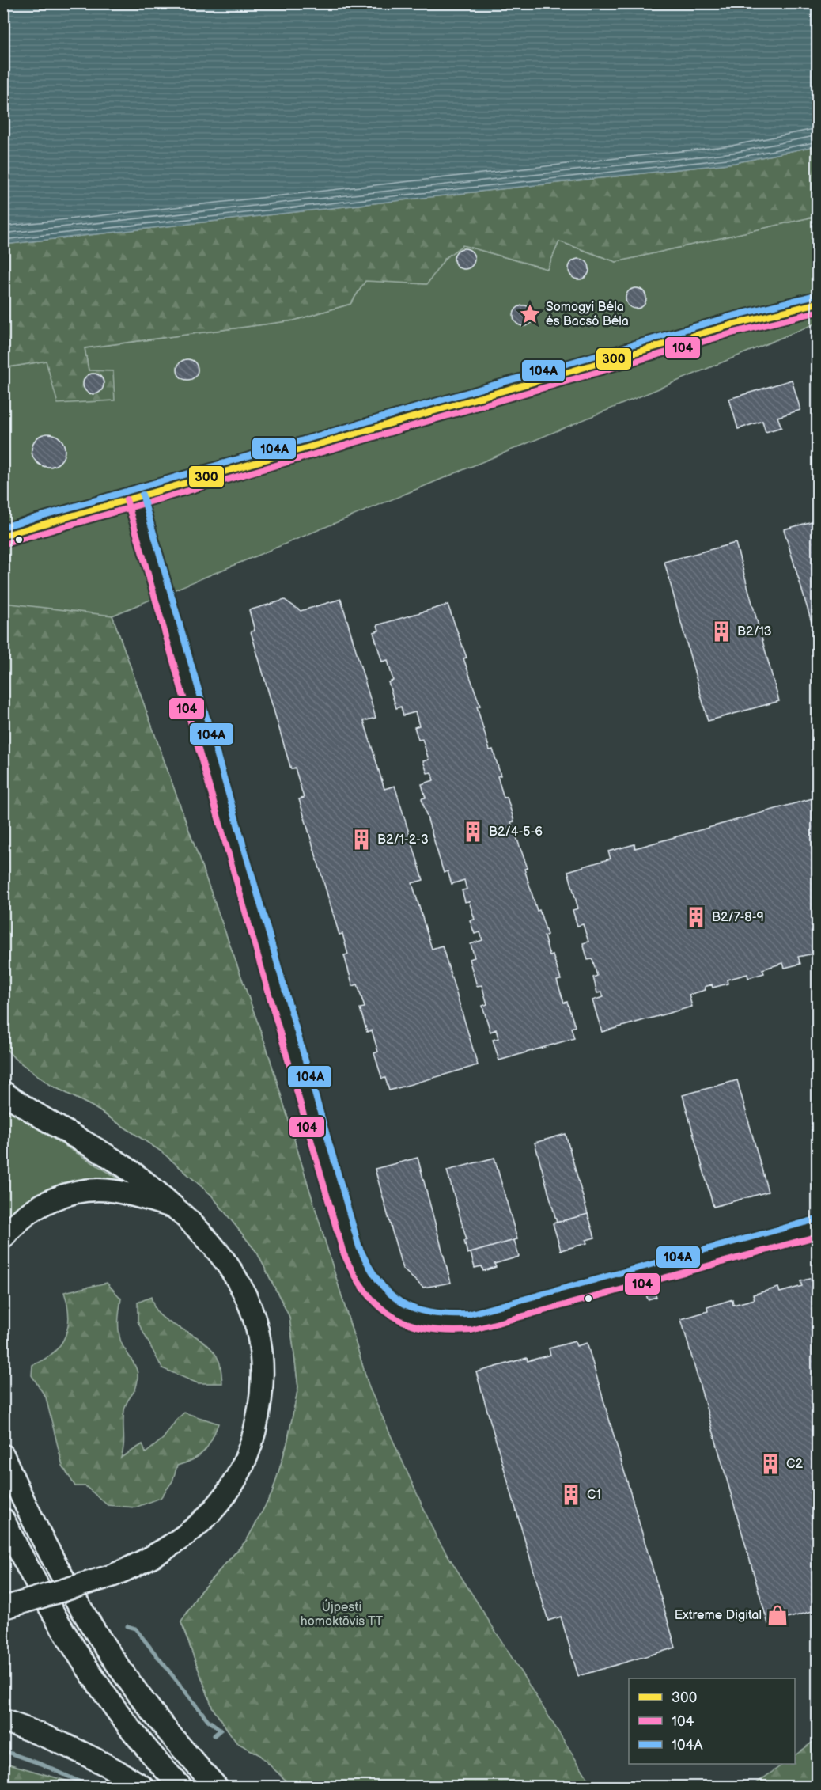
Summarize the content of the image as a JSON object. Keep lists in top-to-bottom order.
{
  "parks": ["Újpesti homoktövis TT"],
  "places": {
    "place": ["Somogyi Béla és Bacsó Béla"],
    "building": [
      "B2/13",
      "B2/4-5-6",
      "B2/1-2-3",
      "B2/7-8-9",
      "C2",
      "C1"
    ],
    "shop": ["Extreme Digital"]
  },
  "lines": ["transit line 104A", "transit line 300", "transit line 104"],
  "legend": ["300", "104", "104A"]
}
